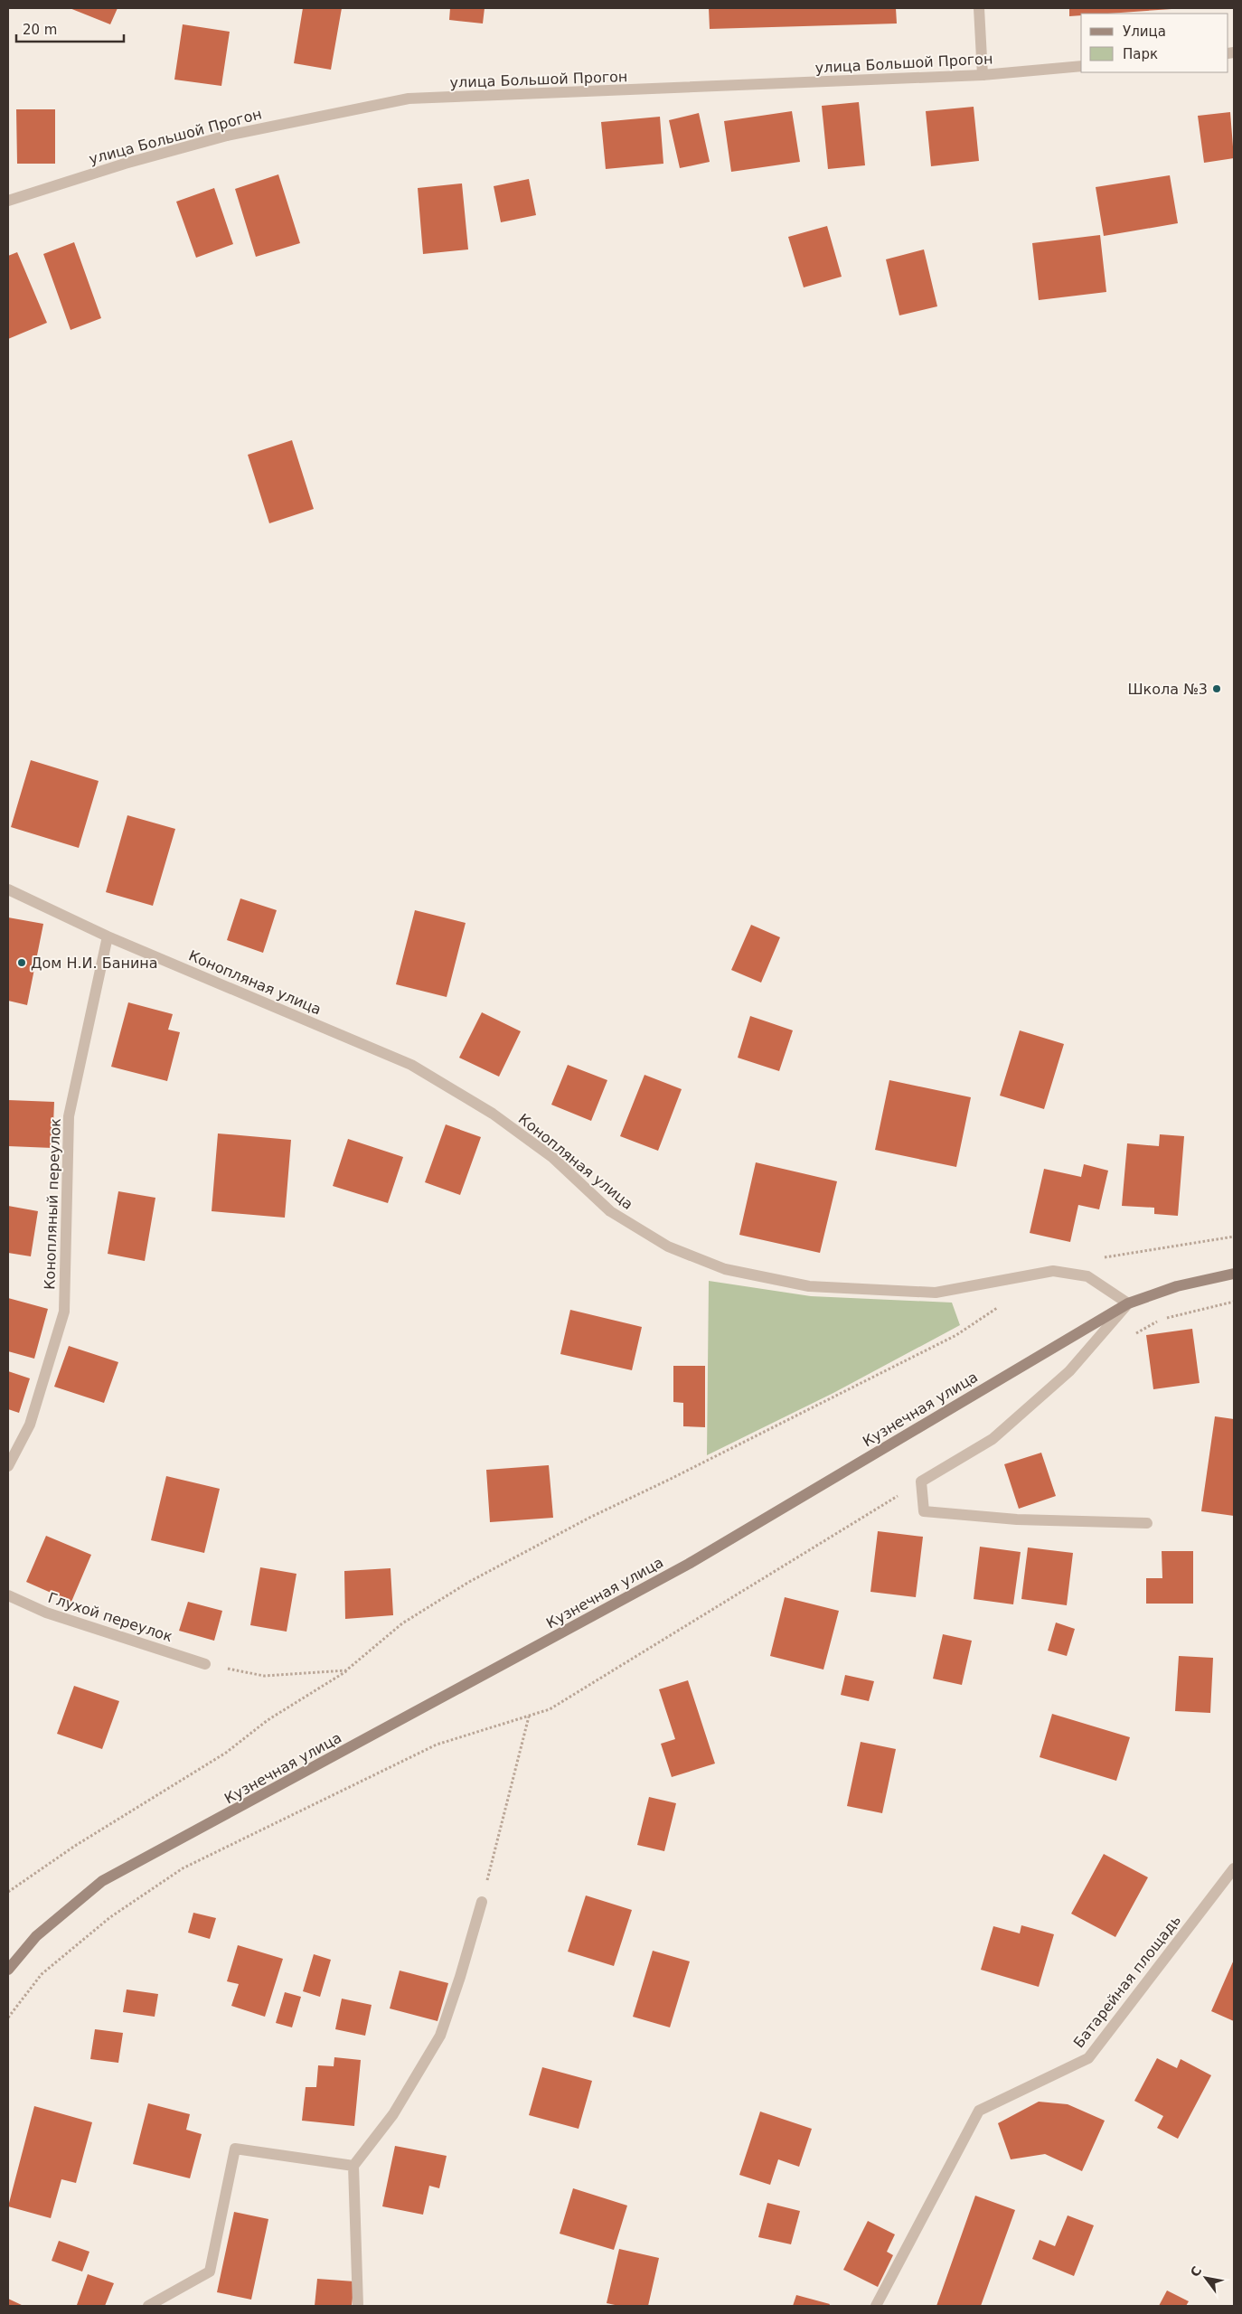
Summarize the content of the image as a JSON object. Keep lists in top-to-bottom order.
{
  "streets": {
    "main road": ["Кузнечная улица"],
    "street": [
      "улица Большой Прогон",
      "Конопляная улица",
      "Конопляный переулок",
      "Глухой переулок",
      "Батарейная площадь"
    ]
  },
  "crossings": [
    ["Конопляная улица", "Конопляный переулок"],
    ["Конопляная улица", "Кузнечная улица"]
  ],
  "places": ["Школа №3", "Дом Н.И. Банина"],
  "legend": ["Улица", "Парк"],
  "scale_bar": "20 m",
  "north": "top left"
}
